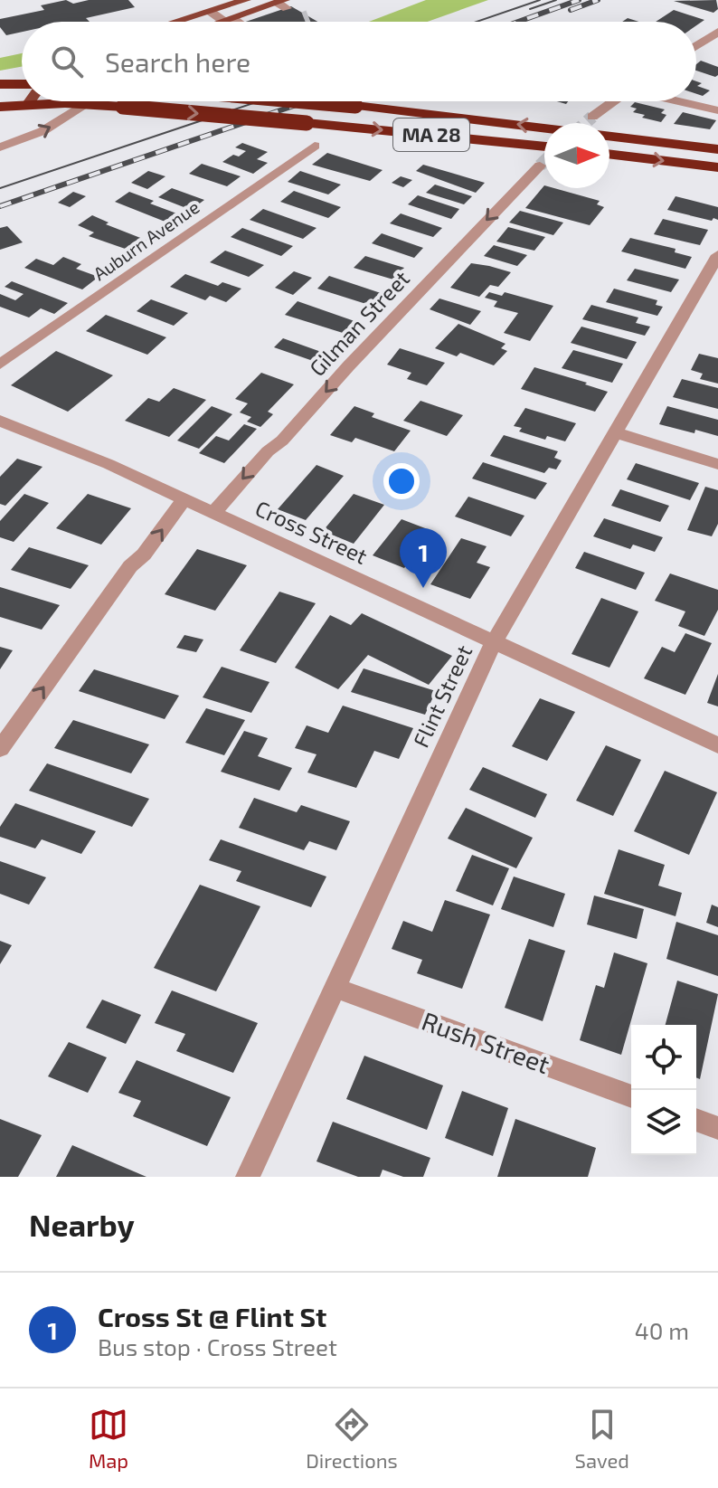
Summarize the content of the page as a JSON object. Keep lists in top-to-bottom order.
{
  "streets": {
    "highway": ["MA 28"],
    "street": [
      "Auburn Avenue",
      "Gilman Street",
      "Cross Street",
      "Flint Street",
      "Rush Street"
    ]
  },
  "crossings": [
    ["Gilman Street", "Cross Street"],
    ["Cross Street", "Flint Street"],
    ["Flint Street", "Rush Street"]
  ],
  "one_way": ["Gilman Street"],
  "north": "right",
  "page": {
    "search": "Search here",
    "pins": "1",
    "heading": "Nearby",
    "list": [
      {
        "mark": "1",
        "name": "Cross St @ Flint St",
        "note": "Bus stop · Cross Street",
        "value": "40 m"
      }
    ],
    "nav": ["Map", "Directions", "Saved"]
  }
}
